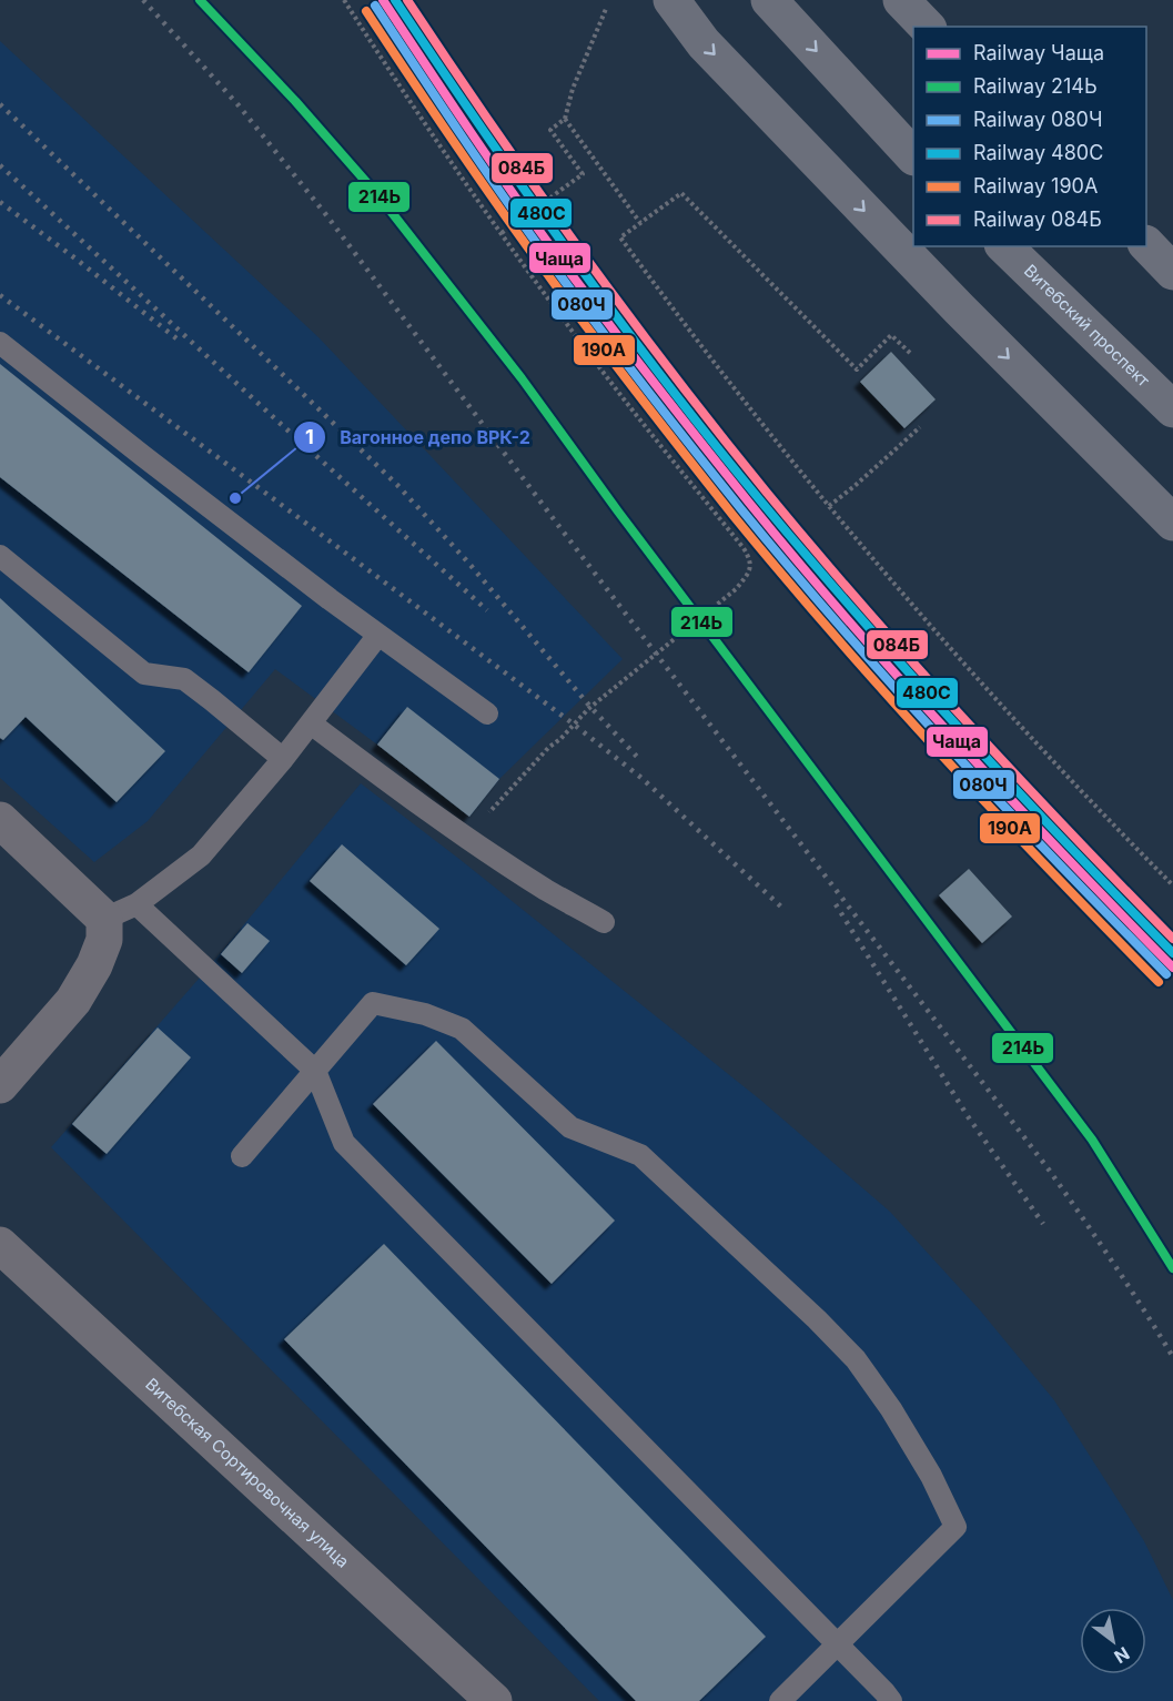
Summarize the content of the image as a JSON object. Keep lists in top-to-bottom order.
{
  "streets": {
    "main road": ["Витебский проспект"],
    "street": ["Витебская Сортировочная улица"]
  },
  "places": ["Вагонное депо ВРК-2"],
  "lines": [
    "rail line Чаща",
    "rail line 214Ь",
    "rail line 480С",
    "rail line 084Б",
    "rail line 080Ч",
    "rail line 190А"
  ],
  "legend": [
    "Railway Чаща",
    "Railway 214Ь",
    "Railway 080Ч",
    "Railway 480С",
    "Railway 190А",
    "Railway 084Б"
  ],
  "north": "bottom right"
}
